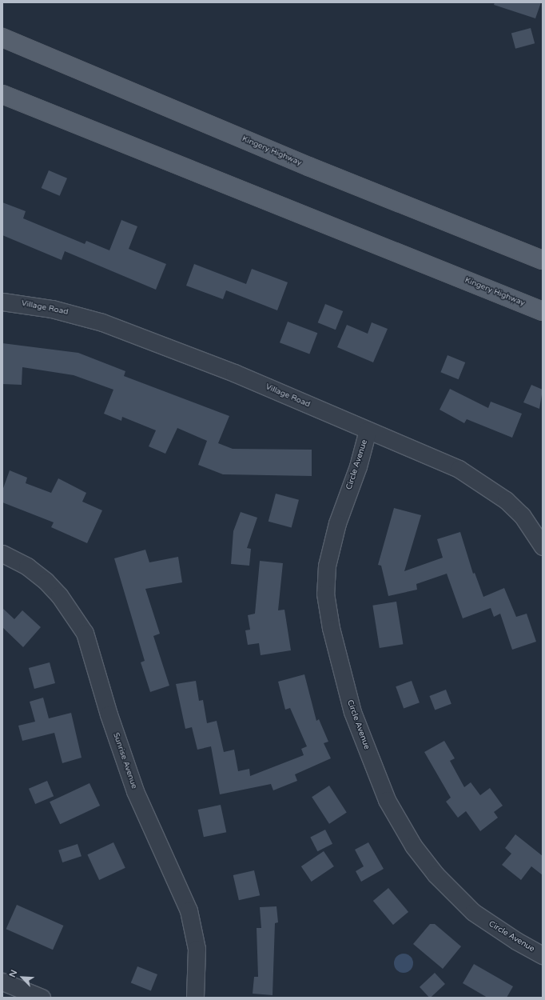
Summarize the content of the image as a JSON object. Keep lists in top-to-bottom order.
{
  "streets": {
    "main road": ["Kingery Highway"],
    "street": ["Village Road", "Circle Avenue", "Sunrise Avenue"]
  },
  "crossings": [
    ["Village Road", "Circle Avenue"]
  ],
  "north": "top left"
}
